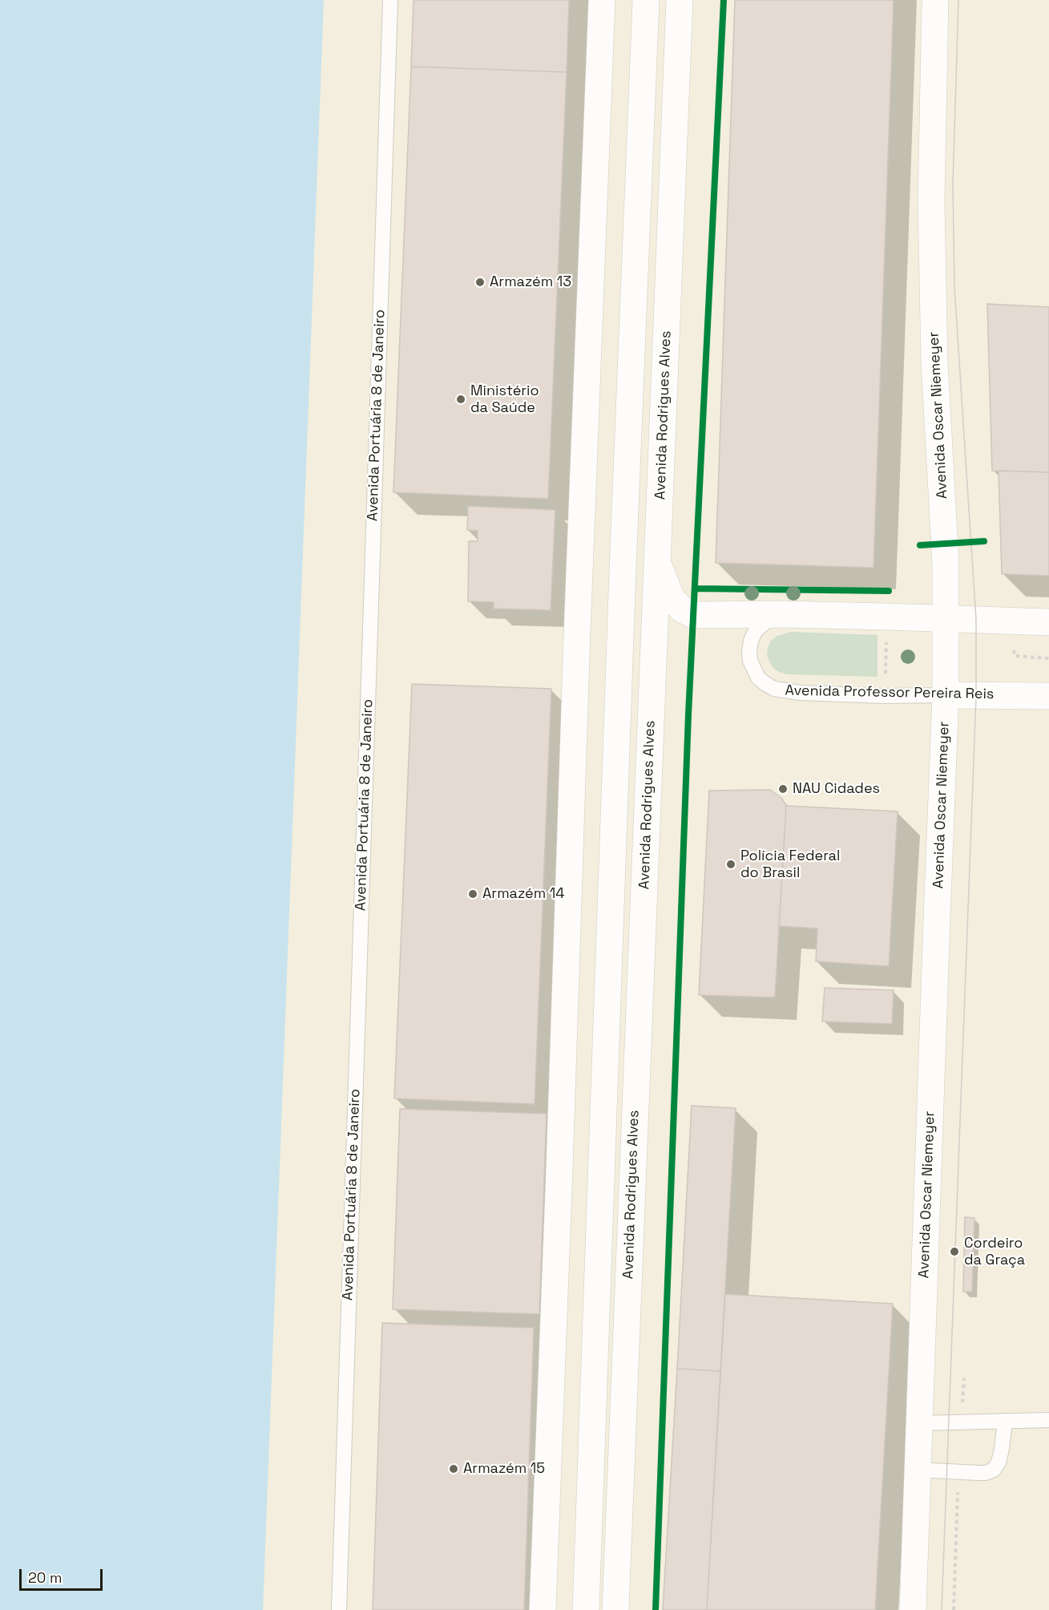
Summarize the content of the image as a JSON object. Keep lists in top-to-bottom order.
{
  "streets": {
    "main road": ["Avenida Rodrigues Alves", "Avenida Oscar Niemeyer", "Avenida Professor Pereira Reis"],
    "lane": ["Avenida Portuária 8 de Janeiro"]
  },
  "crossings": [
    ["Avenida Rodrigues Alves", "Avenida Professor Pereira Reis"],
    ["Avenida Oscar Niemeyer", "Avenida Professor Pereira Reis"]
  ],
  "places": [
    "Armazém 13",
    "Ministério da Saúde",
    "NAU Cidades",
    "Polícia Federal do Brasil",
    "Armazém 14",
    "Cordeiro da Graça",
    "Armazém 15"
  ],
  "scale_bar": "20 m"
}
